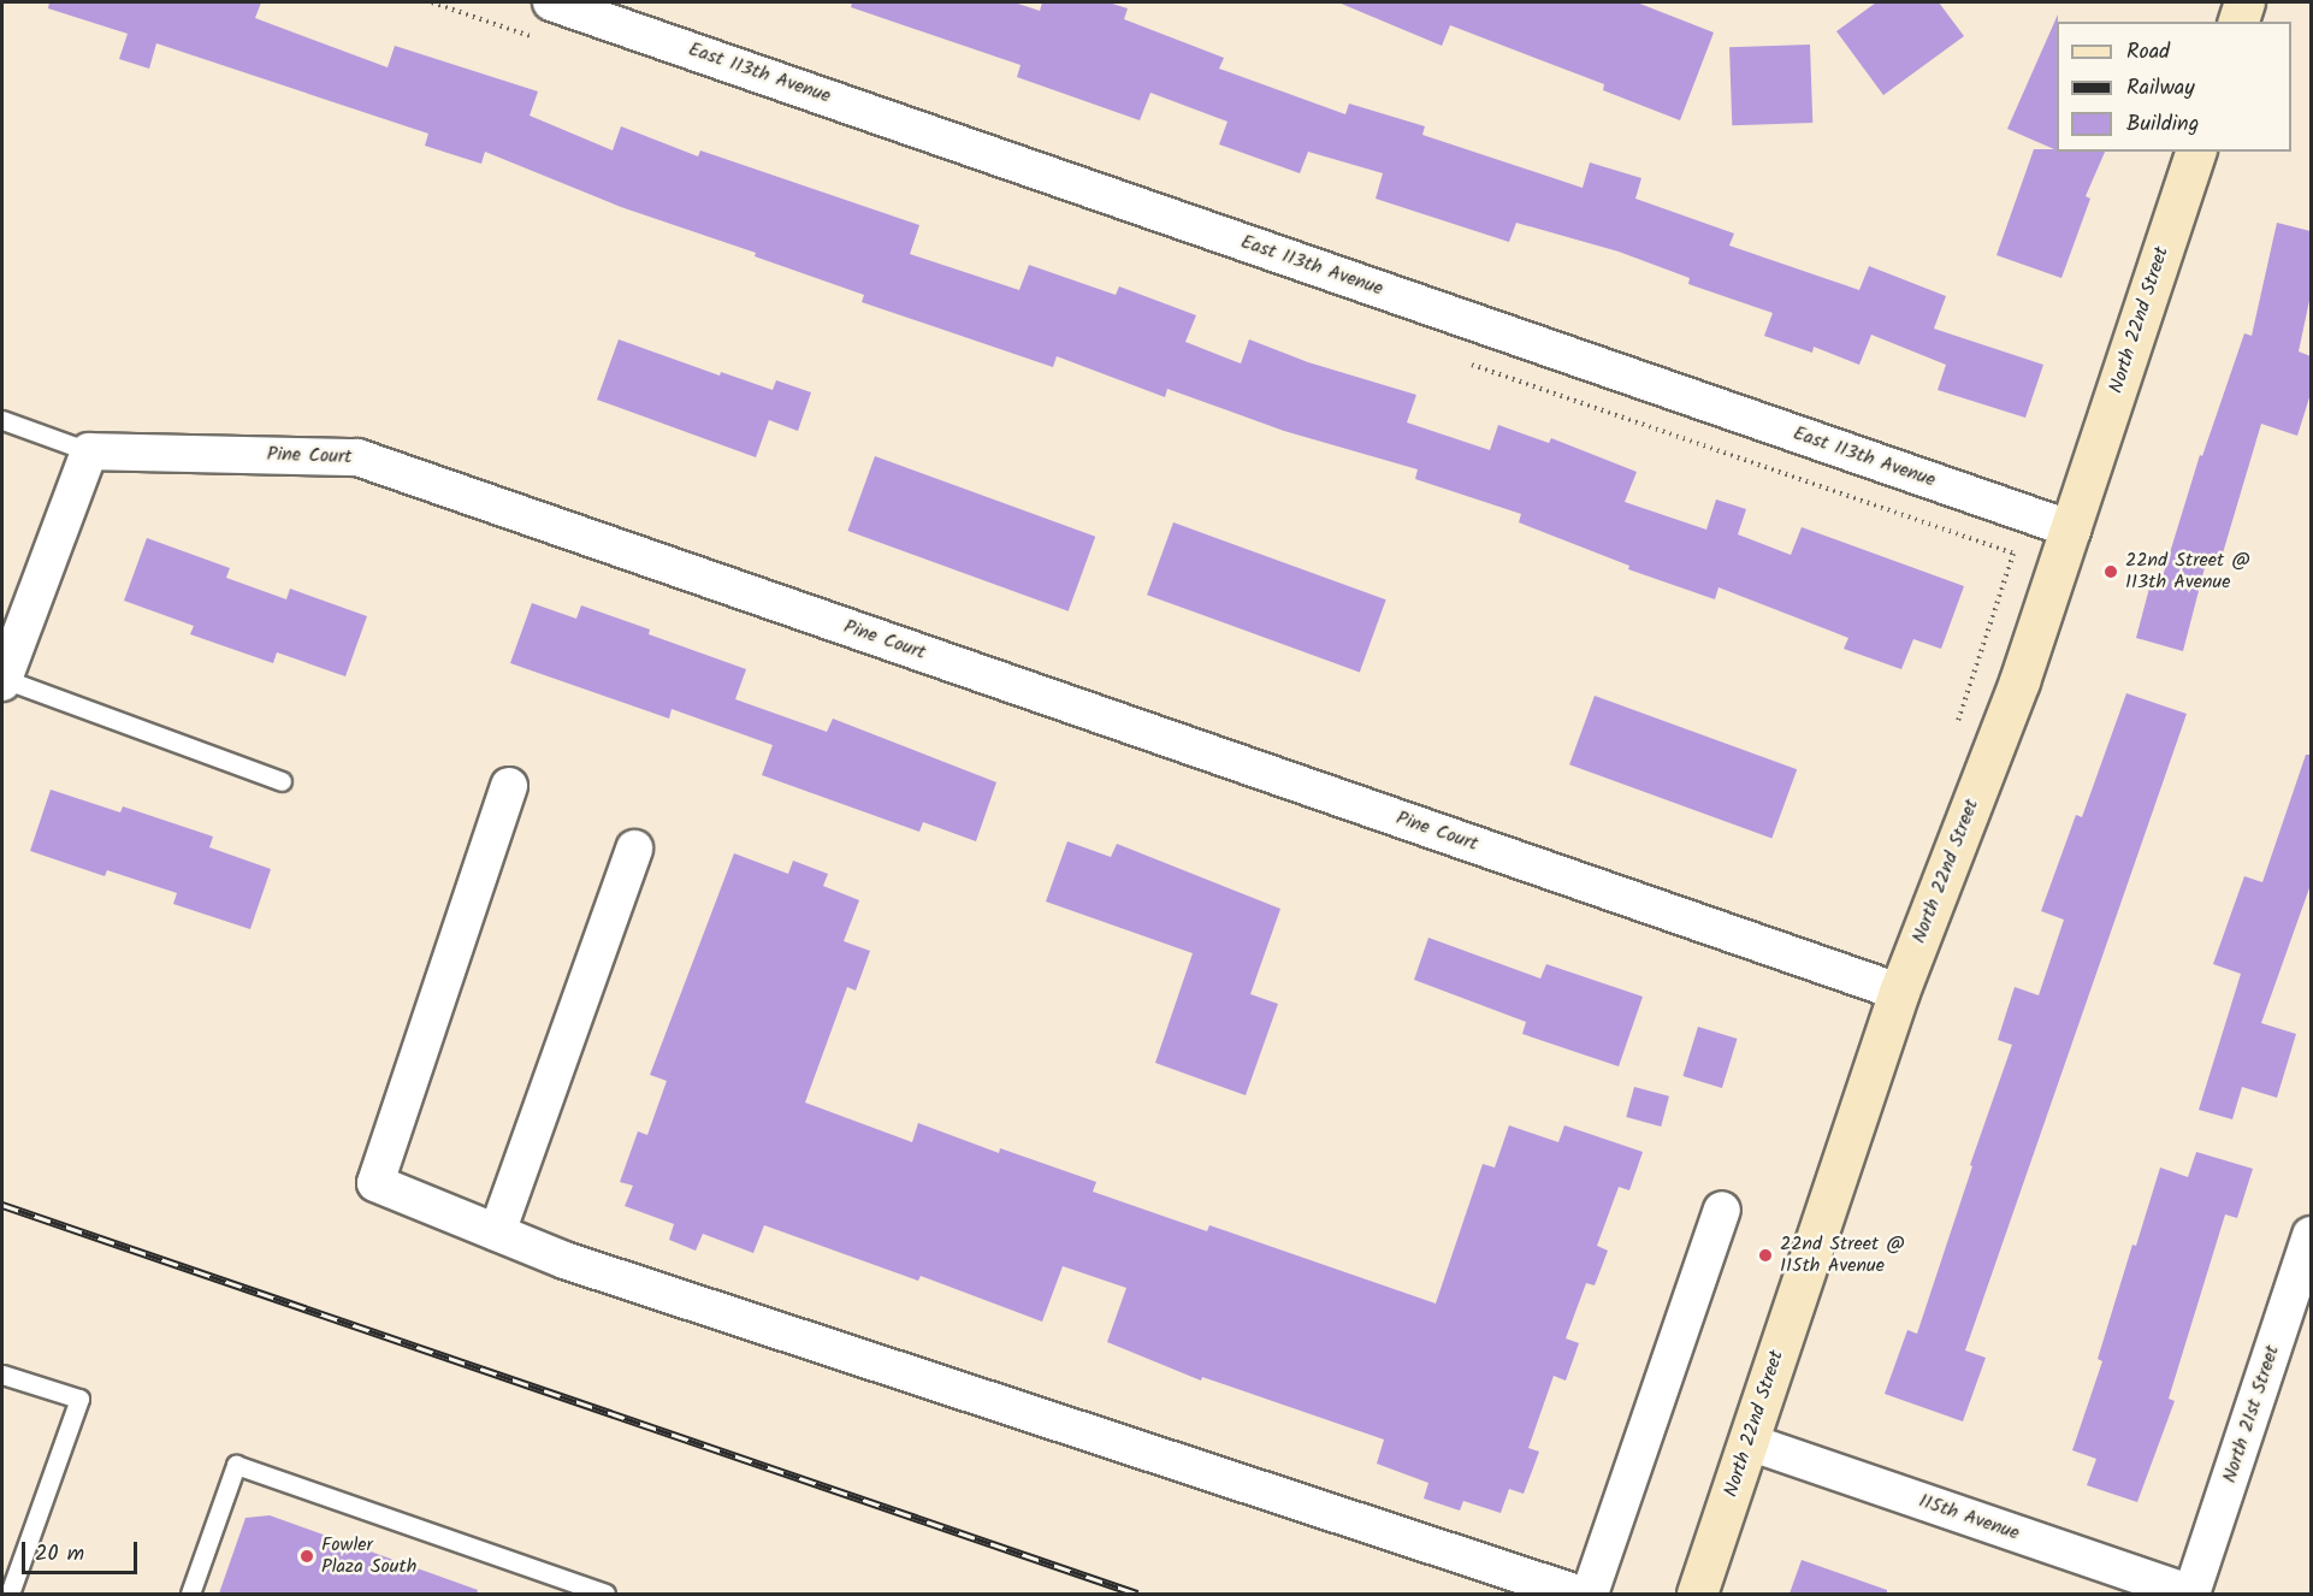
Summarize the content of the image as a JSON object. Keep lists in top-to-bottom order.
{
  "streets": {
    "street": [
      "East 113th Avenue",
      "North 22nd Street",
      "Pine Court",
      "North 21st Street",
      "115th Avenue"
    ]
  },
  "crossings": [
    ["East 113th Avenue", "North 22nd Street"],
    ["North 22nd Street", "Pine Court"],
    ["North 22nd Street", "115th Avenue"],
    ["North 21st Street", "115th Avenue"]
  ],
  "places": ["22nd Street @ 113th Avenue", "22nd Street @ 115th Avenue", "Fowler Plaza South"],
  "legend": ["Road", "Railway", "Building"],
  "scale_bar": "20 m"
}
